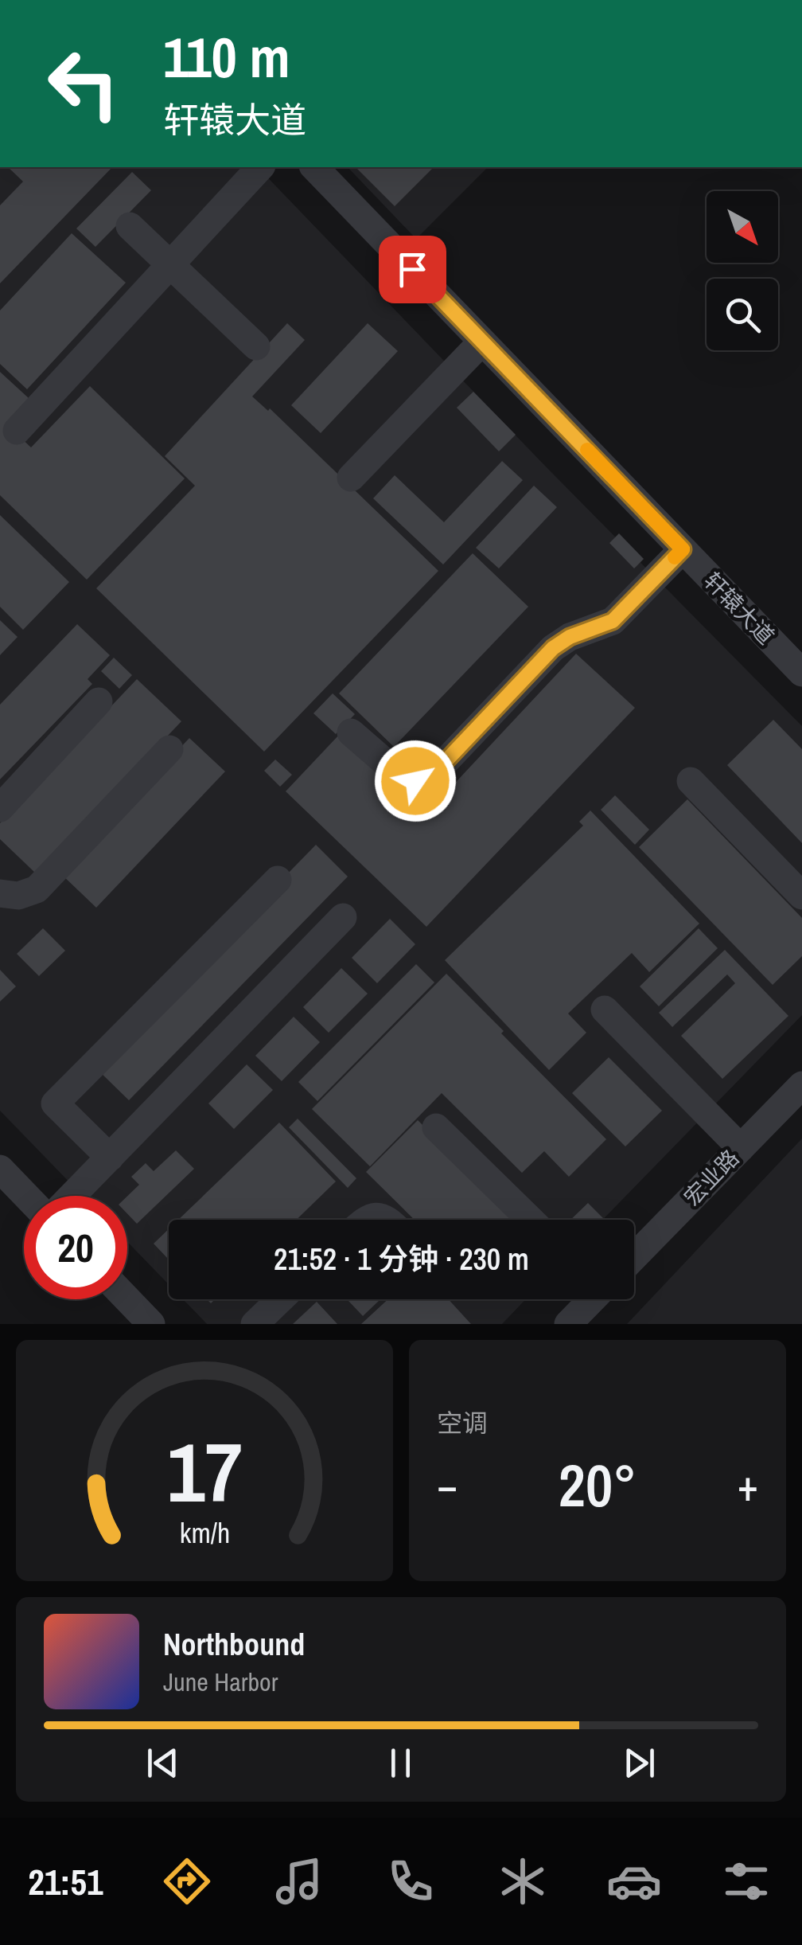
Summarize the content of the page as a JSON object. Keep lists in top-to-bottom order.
{
  "streets": {
    "street": ["轩辕大道", "宏业路"]
  },
  "north": "bottom right",
  "page": {
    "turn": ["110 m", "轩辕大道"],
    "limit": "20",
    "trip": "21:52 · 1 分钟 · 230 m",
    "tile": "空调",
    "heat": ["−", "20°", "+"],
    "song": ["Northbound", "June Harbor"],
    "tabs": "21:51",
    "gauge": ["17", "km/h"]
  }
}
